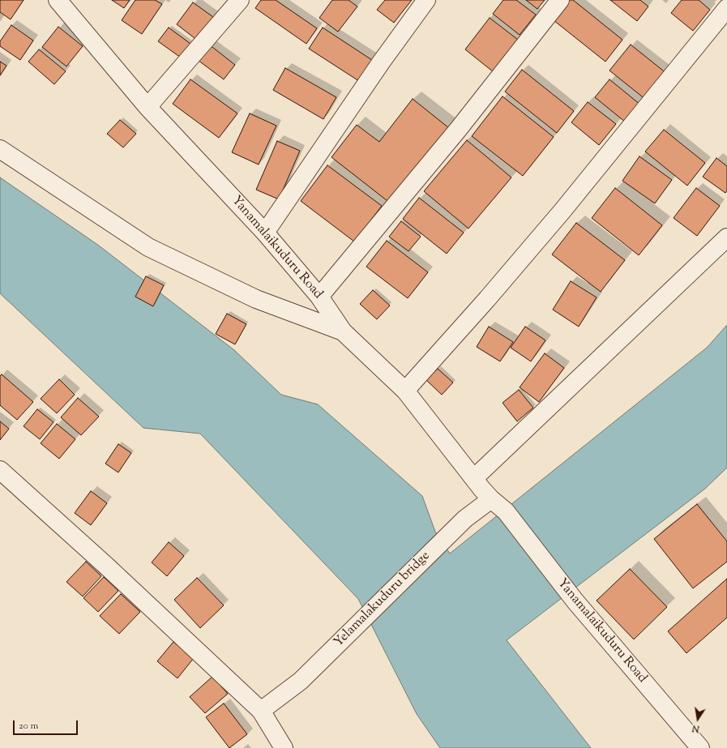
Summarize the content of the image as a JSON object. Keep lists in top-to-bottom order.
{
  "streets": {
    "street": ["Yanamalaikuduru Road", "Yelamalakuduru bridge"]
  },
  "crossings": [
    ["Yanamalaikuduru Road", "Yelamalakuduru bridge"]
  ],
  "scale_bar": "20 m",
  "north": "bottom"
}
